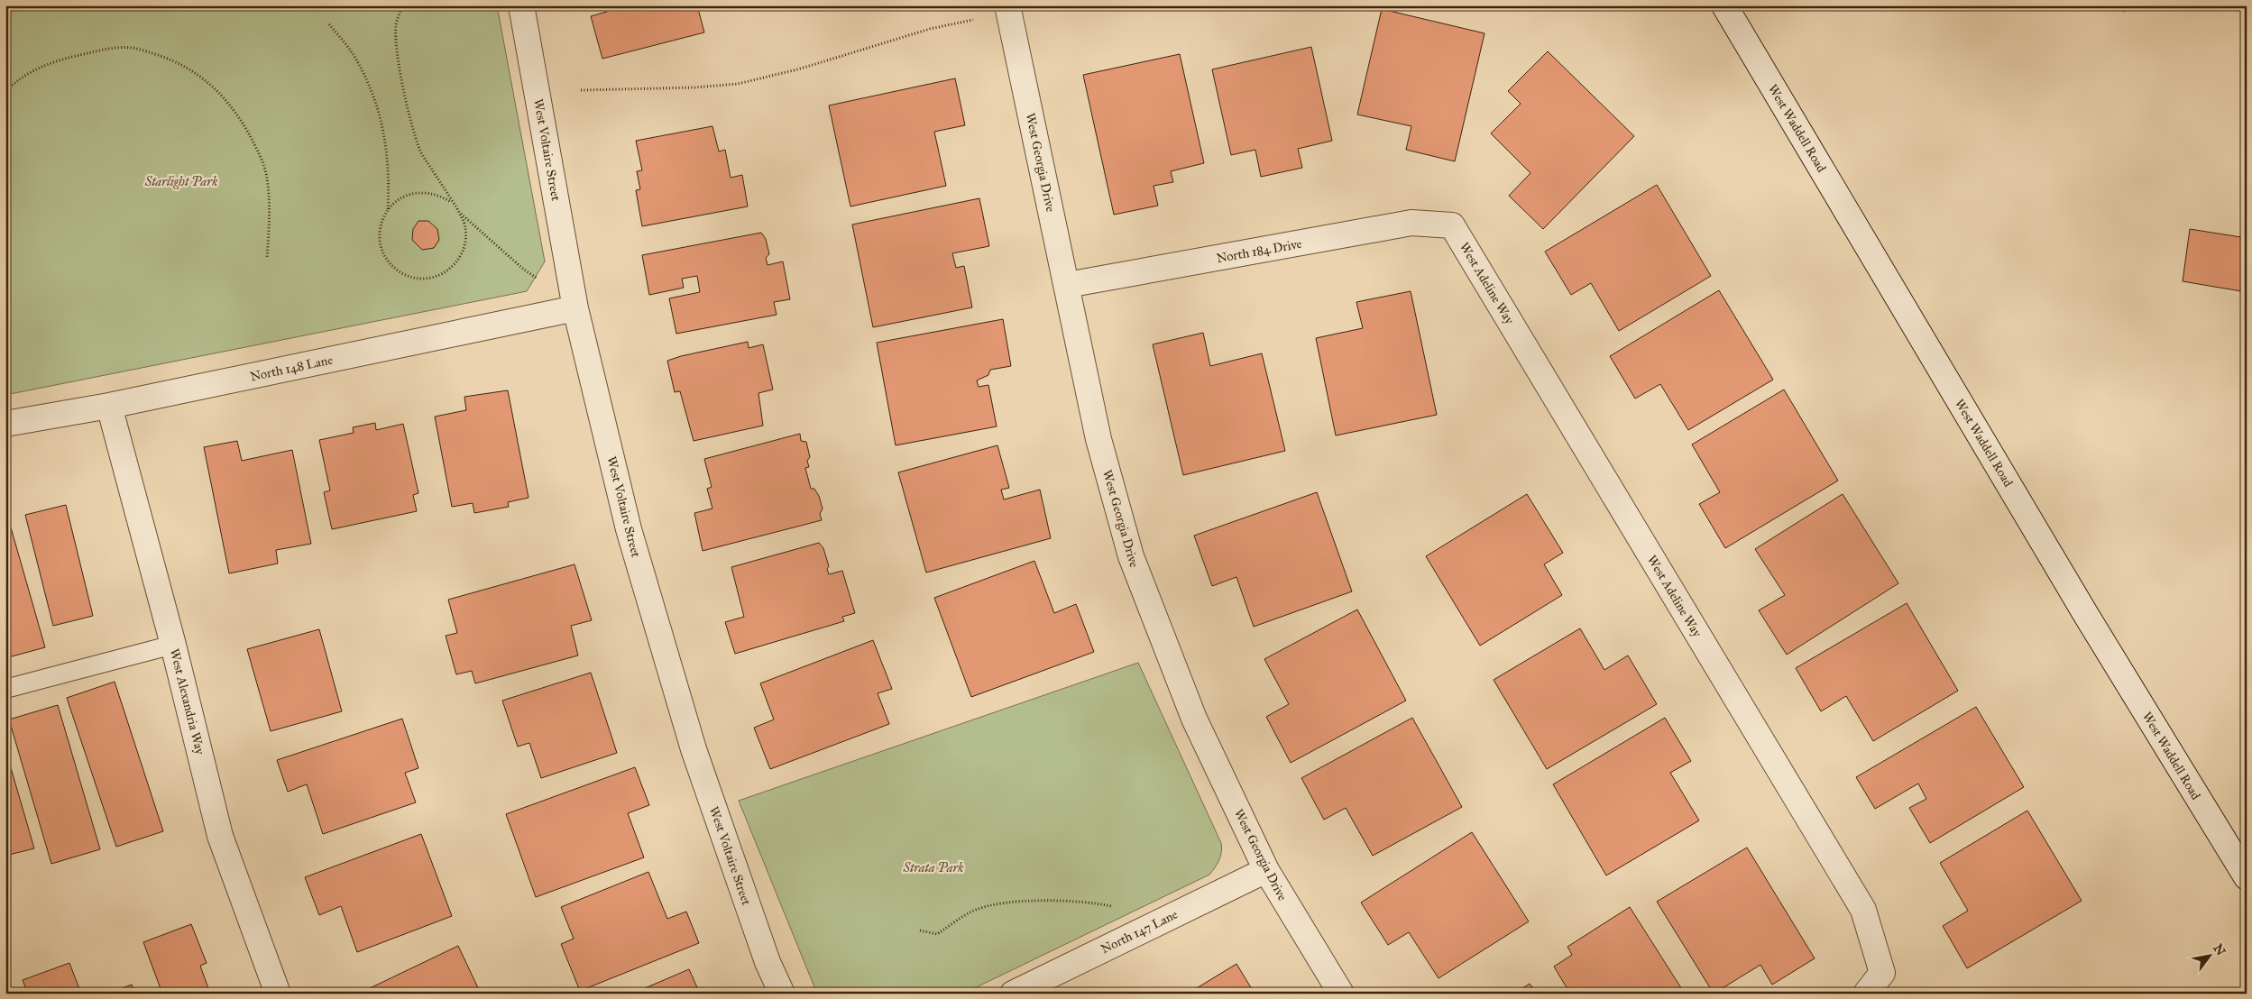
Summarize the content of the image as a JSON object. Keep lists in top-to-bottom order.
{
  "streets": {
    "street": [
      "West Waddell Road",
      "West Voltaire Street",
      "West Georgia Drive",
      "North 184 Drive",
      "West Adeline Way",
      "North 148 Lane",
      "West Alexandria Way",
      "North 147 Lane"
    ]
  },
  "crossings": [
    ["West Voltaire Street", "North 148 Lane"],
    ["West Georgia Drive", "North 184 Drive"],
    ["West Georgia Drive", "North 147 Lane"],
    ["North 184 Drive", "West Adeline Way"],
    ["North 148 Lane", "West Alexandria Way"]
  ],
  "parks": ["Starlight Park", "Strata Park"],
  "north": "top right"
}
